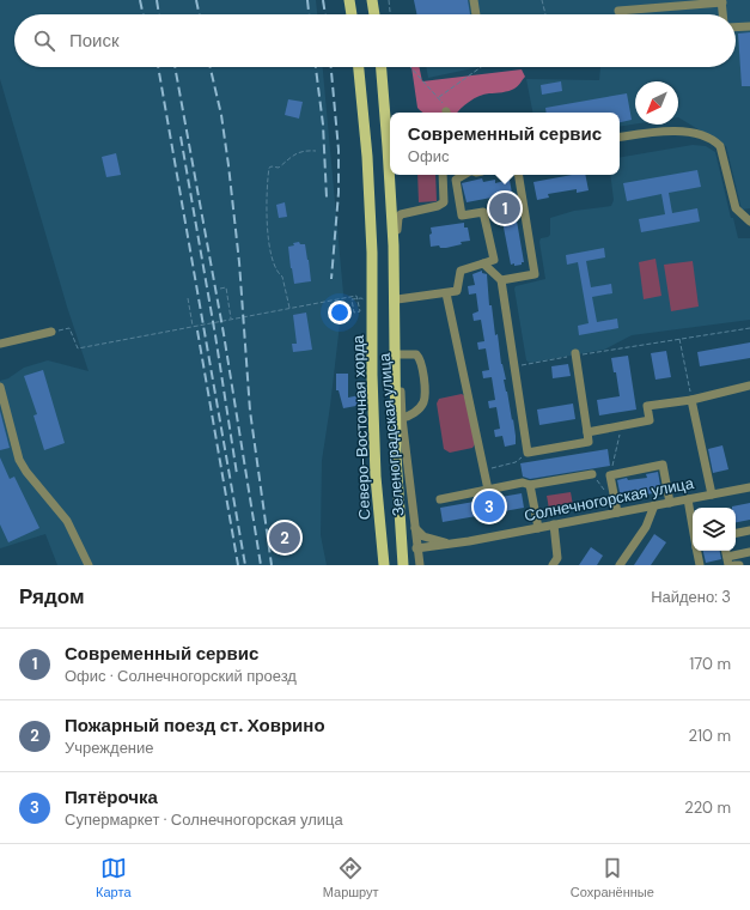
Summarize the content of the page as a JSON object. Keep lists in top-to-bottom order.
{
  "streets": {
    "main road": ["Северо-Восточная хорда"],
    "street": ["Зеленоградская улица", "Солнечногорская улица"]
  },
  "crossings": [
    ["Зеленоградская улица", "Солнечногорская улица"]
  ],
  "north": "bottom left",
  "page": {
    "search": "Поиск",
    "popup": ["Современный сервис", "Офис"],
    "pins": ["1", "3", "2"],
    "heading": ["Рядом", "Найдено: 3"],
    "list": [
      {
        "mark": "1",
        "name": "Современный сервис",
        "note": "Офис · Солнечногорский проезд",
        "value": "170 m"
      },
      {
        "mark": "2",
        "name": "Пожарный поезд ст. Ховрино",
        "note": "Учреждение",
        "value": "210 m"
      },
      {
        "mark": "3",
        "name": "Пятёрочка",
        "note": "Супермаркет · Солнечногорская улица",
        "value": "220 m"
      }
    ],
    "nav": ["Карта", "Маршрут", "Сохранённые"]
  }
}
